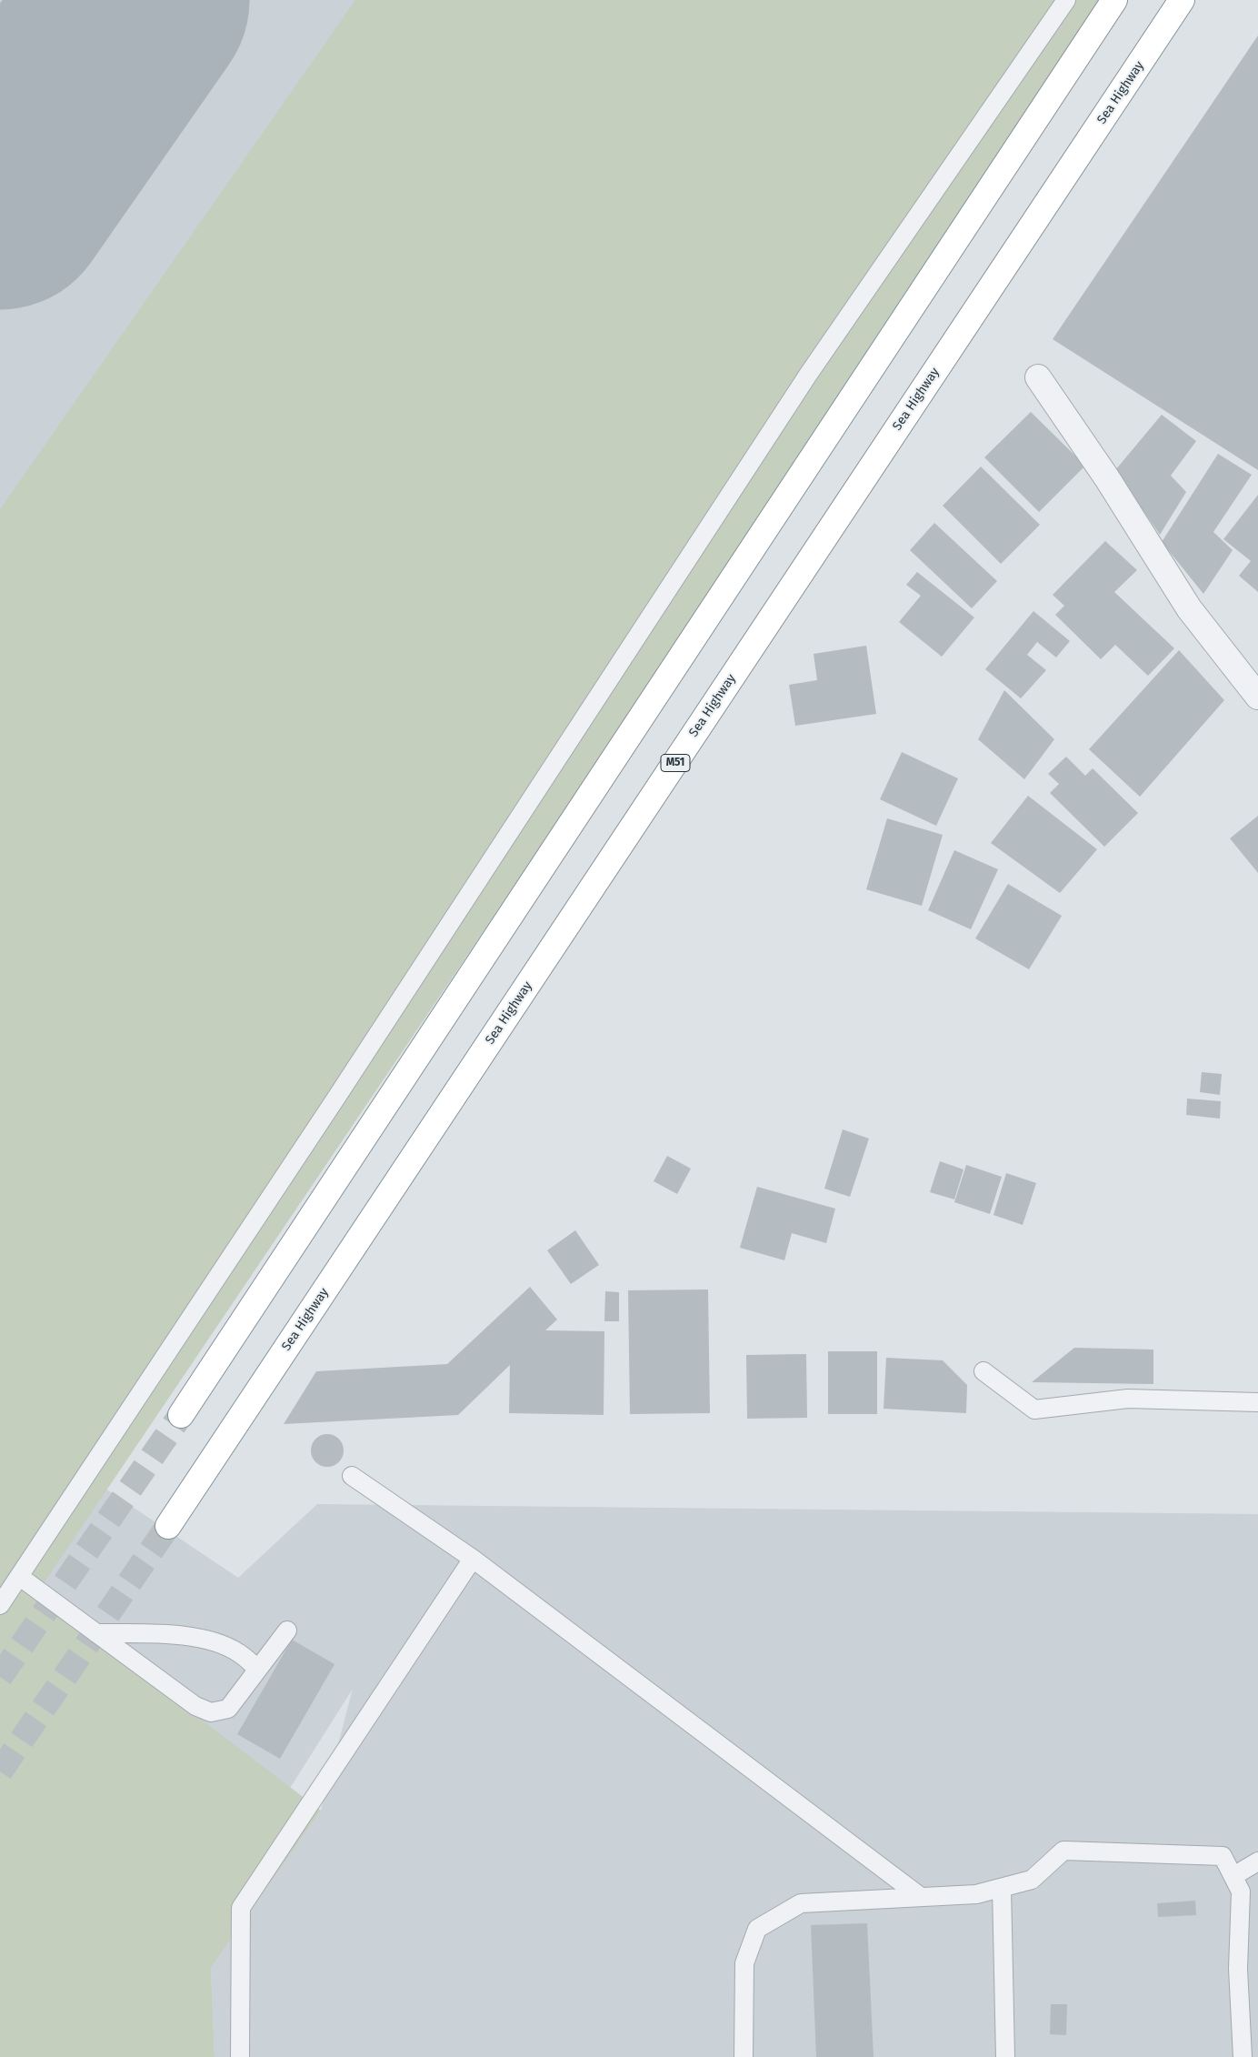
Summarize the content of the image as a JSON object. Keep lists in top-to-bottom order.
{
  "streets": {
    "highway": ["Sea Highway", "M51"]
  }
}
